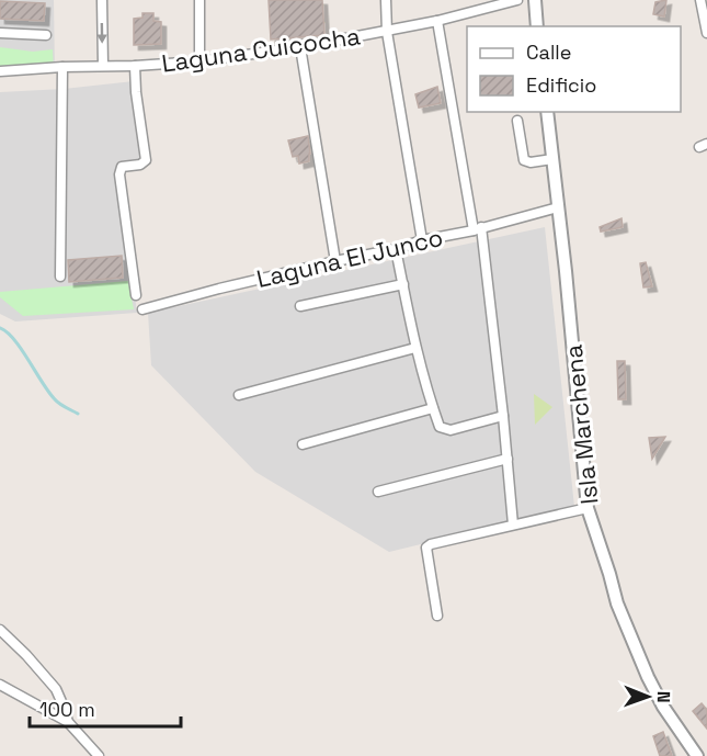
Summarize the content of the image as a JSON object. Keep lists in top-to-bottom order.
{
  "streets": {
    "street": ["Laguna Cuicocha", "Laguna El Junco", "Isla Marchena"]
  },
  "crossings": [
    ["Laguna El Junco", "Isla Marchena"]
  ],
  "legend": ["Calle", "Edificio"],
  "scale_bar": "100 m",
  "north": "right"
}
